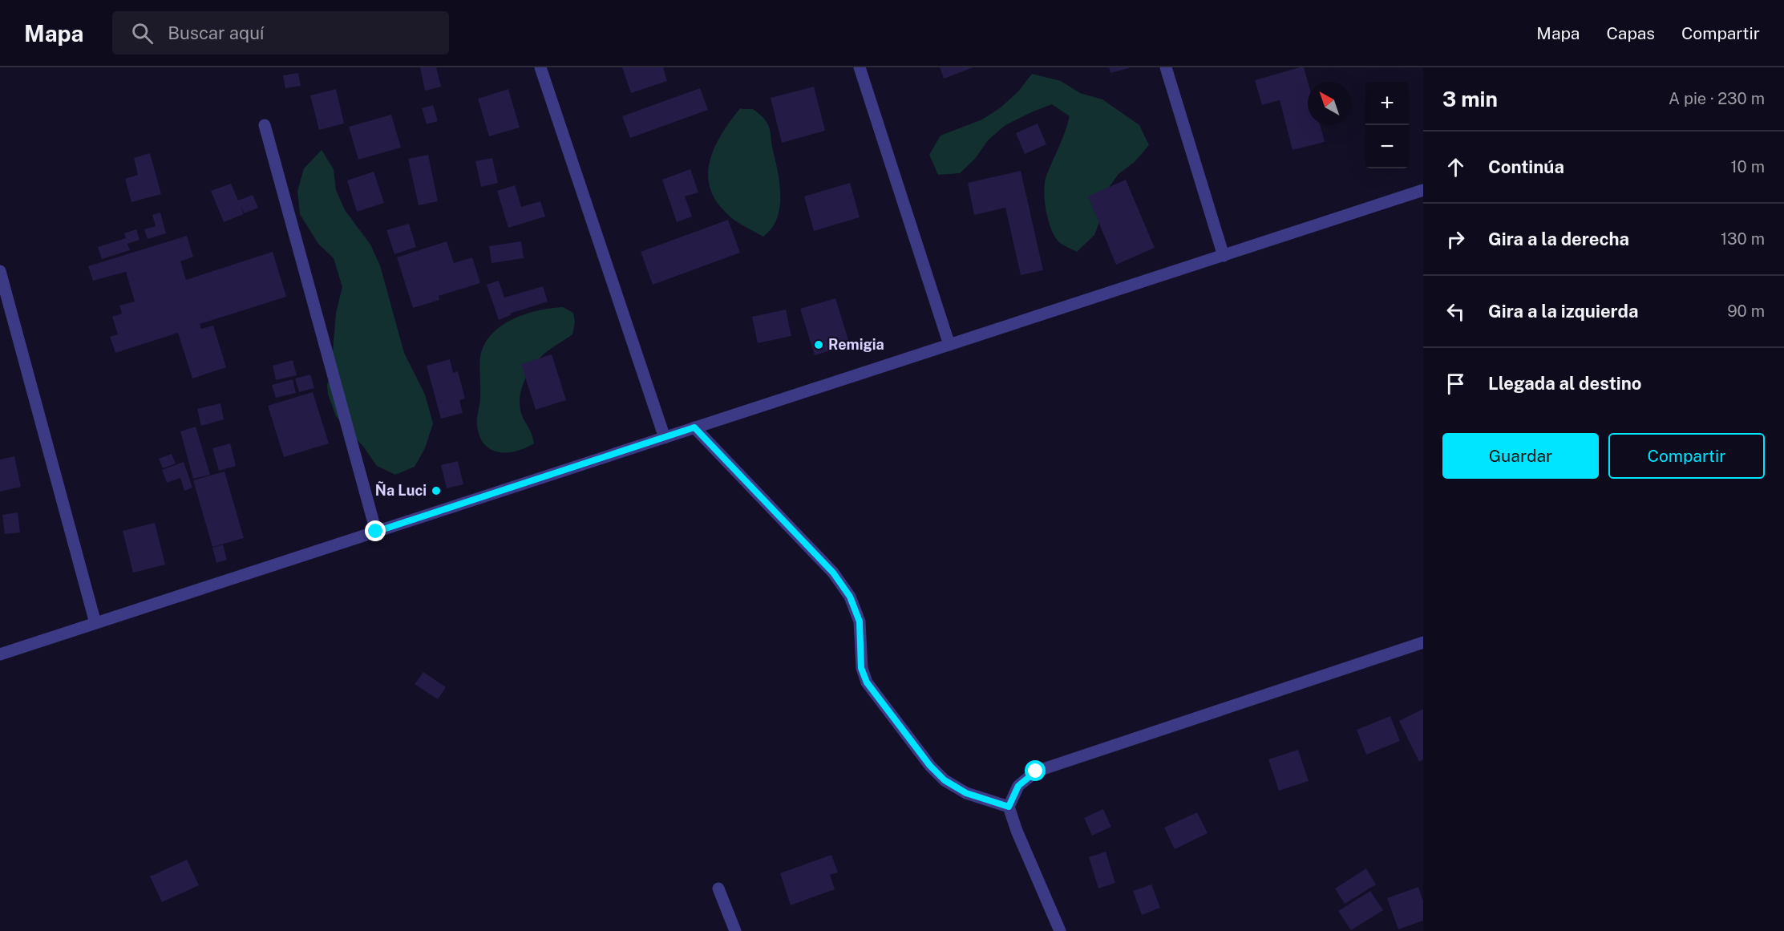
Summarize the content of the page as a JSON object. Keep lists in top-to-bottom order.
{
  "places": ["Remigia", "Ña Luci"],
  "north": "top left",
  "page": {
    "header": "Mapa",
    "search": "Buscar aquí",
    "nav": ["Mapa", "Capas", "Compartir"],
    "heading": ["3 min", "A pie · 230 m"],
    "map_buttons": ["+", "−"],
    "list": [
      ["Continúa", "10 m"],
      ["Gira a la derecha", "130 m"],
      ["Gira a la izquierda", "90 m"],
      "Llegada al destino"
    ],
    "buttons": ["Guardar", "Compartir"]
  }
}
